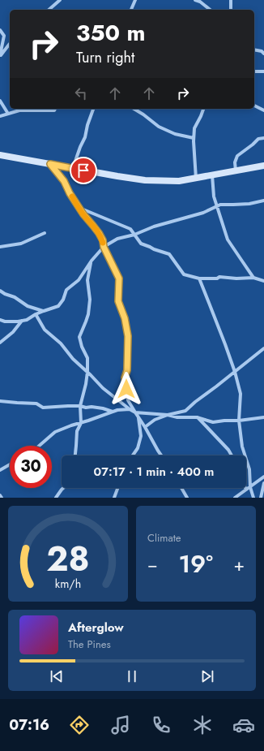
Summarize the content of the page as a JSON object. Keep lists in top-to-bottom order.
{
  "page": {
    "turn": ["350 m", "Turn right"],
    "limit": "30",
    "trip": "07:17 · 1 min · 400 m",
    "tile": "Climate",
    "heat": ["−", "19°", "+"],
    "song": ["Afterglow", "The Pines"],
    "tabs": "07:16",
    "gauge": ["28", "km/h"]
  }
}
